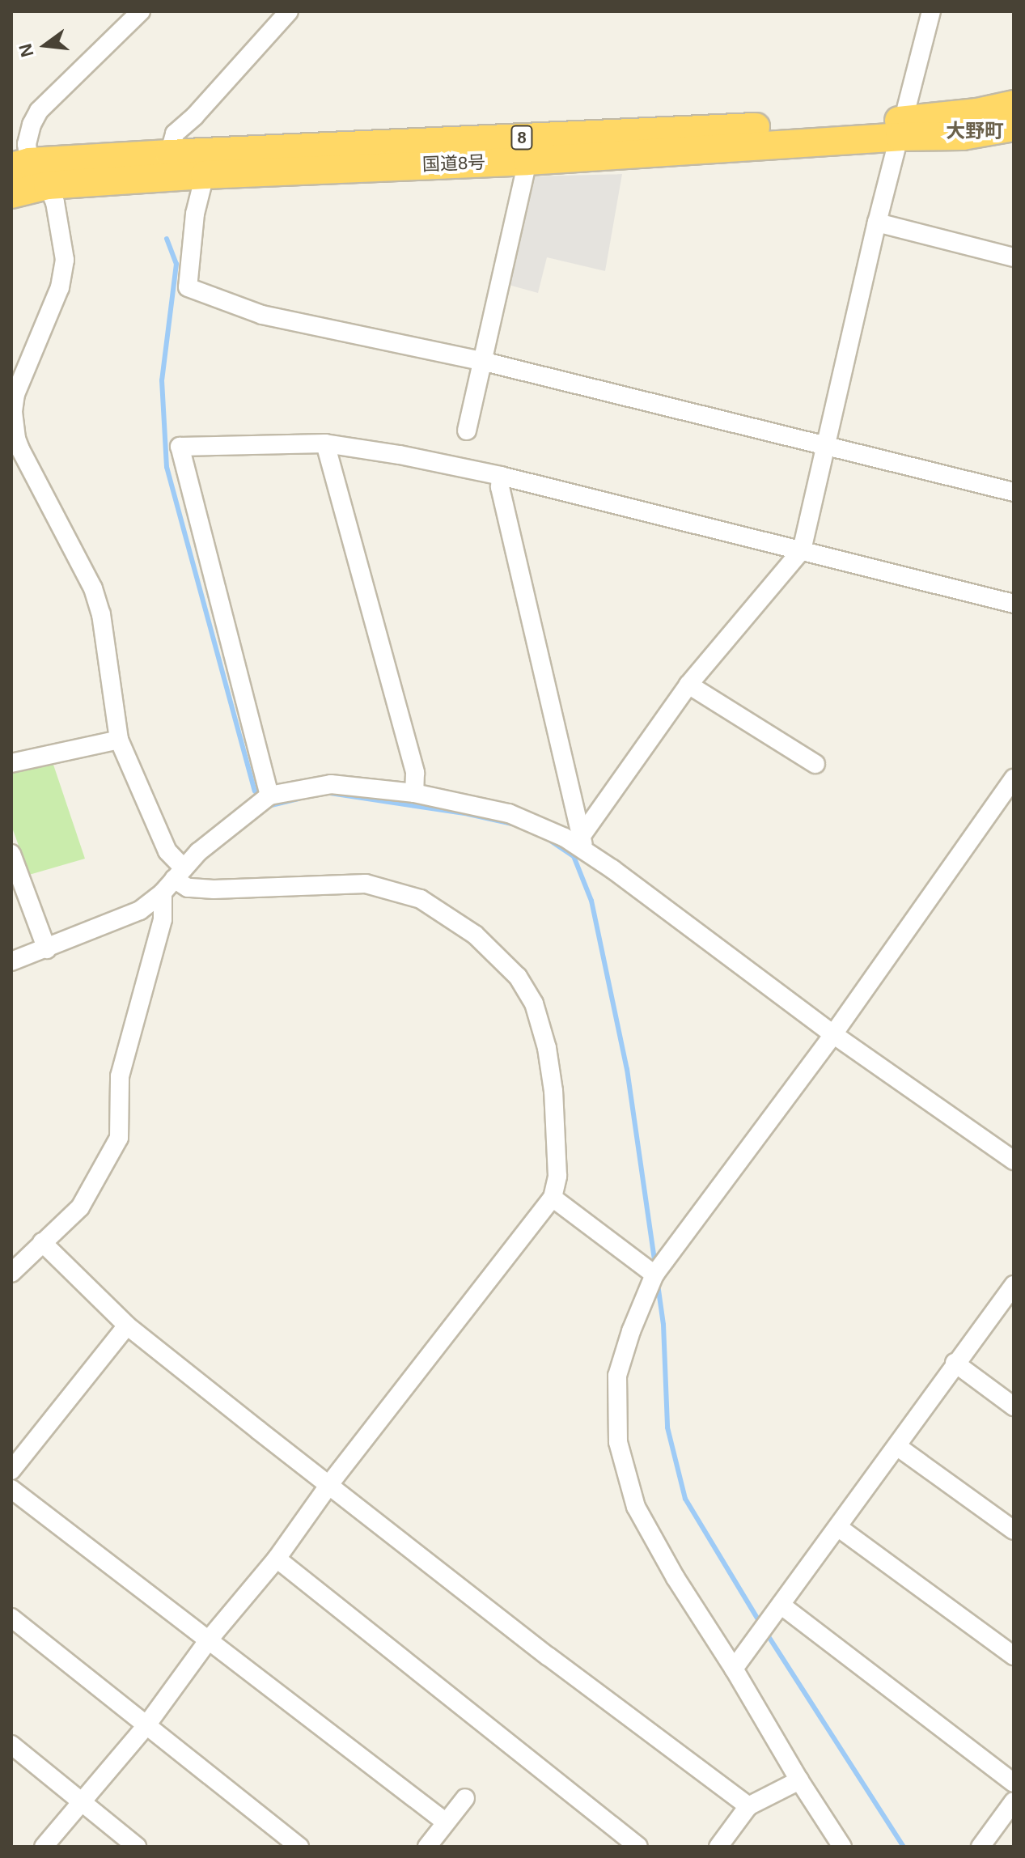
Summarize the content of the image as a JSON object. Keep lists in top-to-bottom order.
{
  "streets": {
    "highway": ["8", "国道8号"]
  },
  "districts": ["大野町"],
  "north": "left"
}
